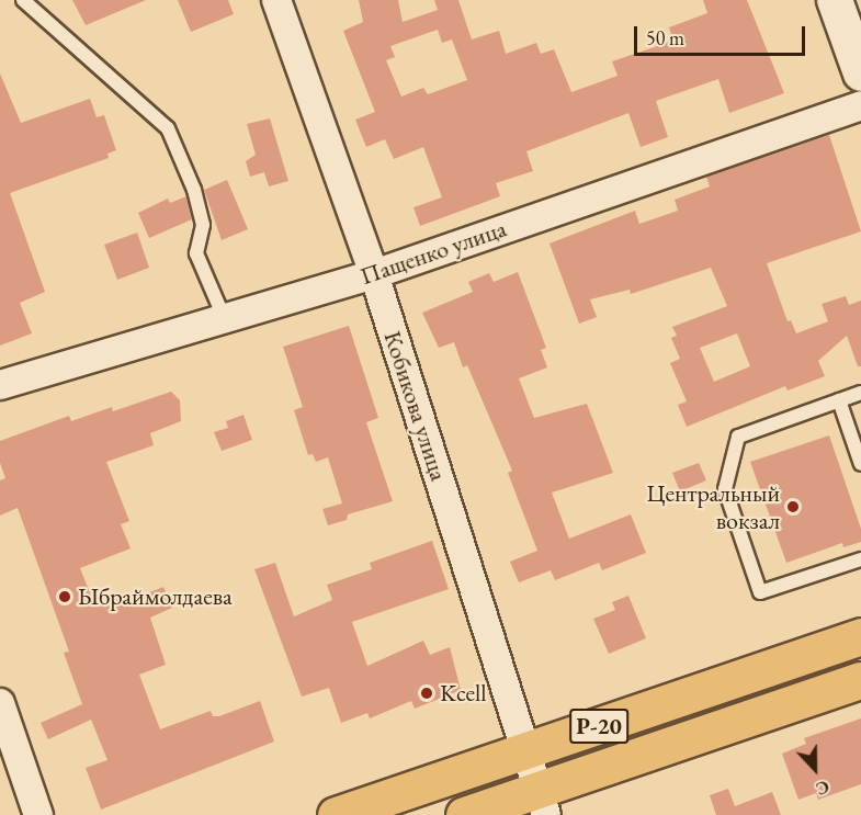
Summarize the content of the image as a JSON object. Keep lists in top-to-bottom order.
{
  "streets": {
    "highway": ["Р-20"],
    "street": ["Пащенко улица", "Кобикова улица"]
  },
  "crossings": [
    ["Пащенко улица", "Кобикова улица"],
    ["Кобикова улица", "Р-20"]
  ],
  "places": ["Центральный вокзал", "Ыбраймолдаева", "Kcell"],
  "scale_bar": "50 m",
  "north": "bottom"
}
